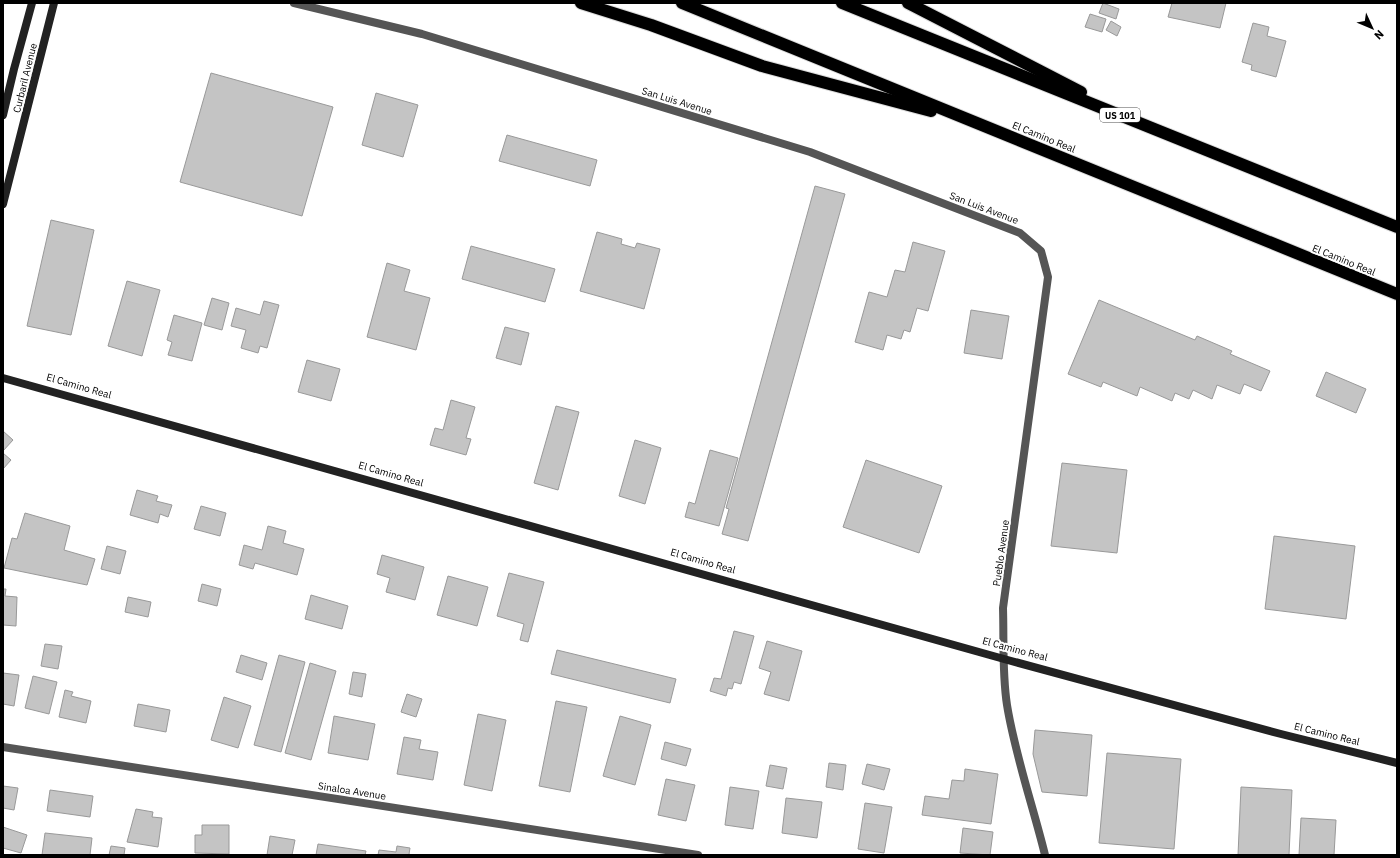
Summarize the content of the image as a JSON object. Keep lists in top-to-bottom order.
{
  "streets": {
    "highway": ["US 101", "El Camino Real"],
    "main road": ["Curbaril Avenue"],
    "street": ["San Luis Avenue", "Pueblo Avenue", "Sinaloa Avenue"]
  },
  "crossings": [
    ["San Luis Avenue", "Pueblo Avenue"],
    ["El Camino Real", "Pueblo Avenue"]
  ],
  "north": "bottom right"
}
